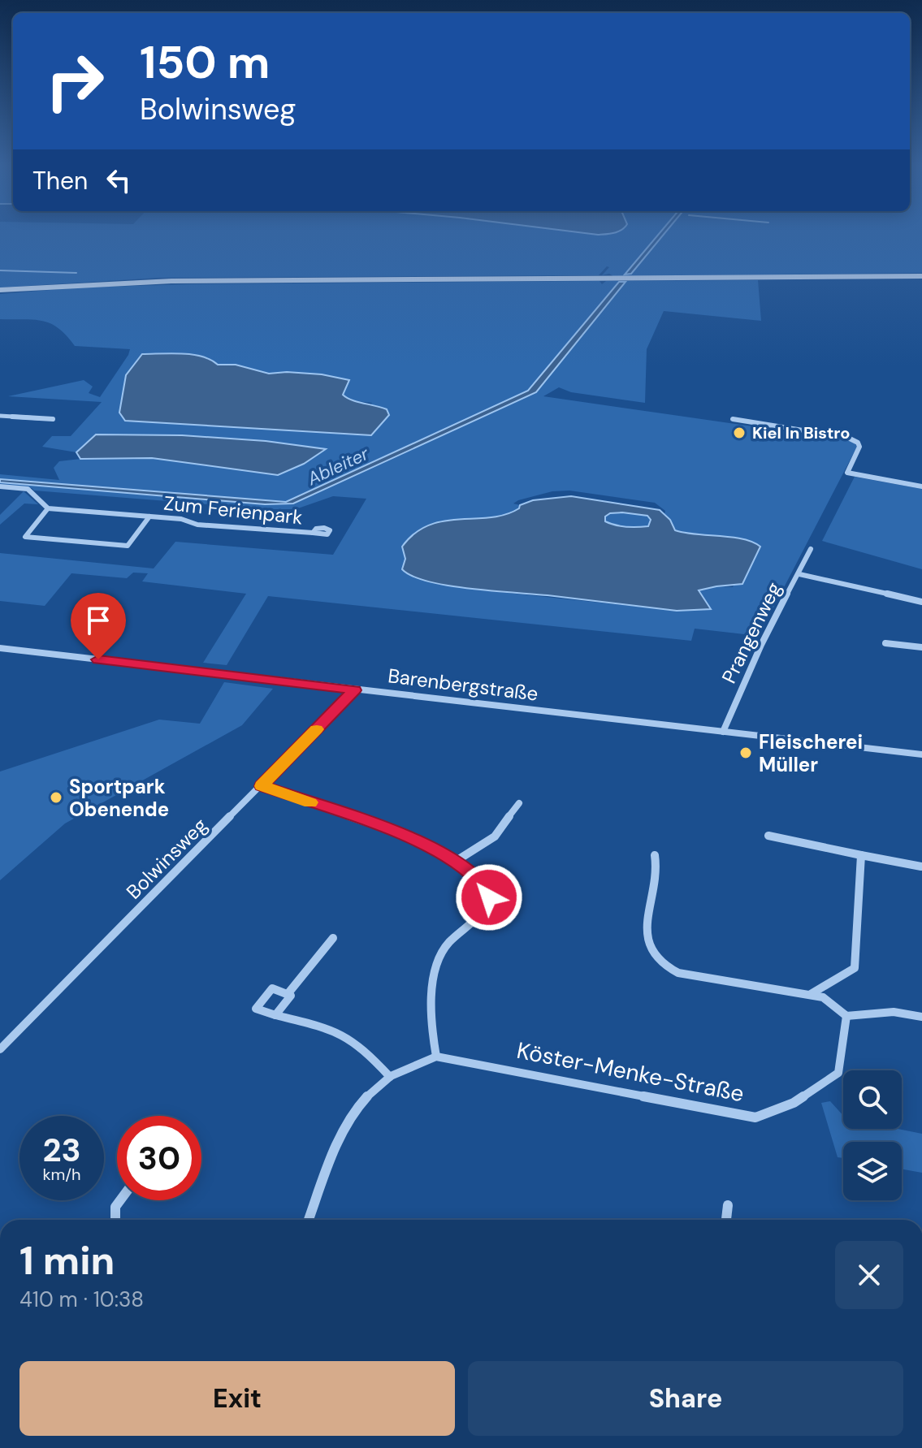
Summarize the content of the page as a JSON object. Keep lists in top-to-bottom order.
{
  "streets": {
    "street": [
      "Zum Ferienpark",
      "Prangenweg",
      "Barenbergstraße",
      "Bolwinsweg",
      "Köster-Menke-Straße"
    ]
  },
  "crossings": [
    ["Prangenweg", "Barenbergstraße"],
    ["Barenbergstraße", "Bolwinsweg"]
  ],
  "water": ["Ableiter"],
  "places": ["Kiel In Bistro", "Fleischerei Müller", "Sportpark Obenende"],
  "page": {
    "turn": ["150 m", "Bolwinsweg"],
    "then": "Then",
    "speed": "23 km/h",
    "limit": "30",
    "heading": ["1 min", "410 m · 10:38"],
    "buttons": ["Exit", "Share"]
  }
}
